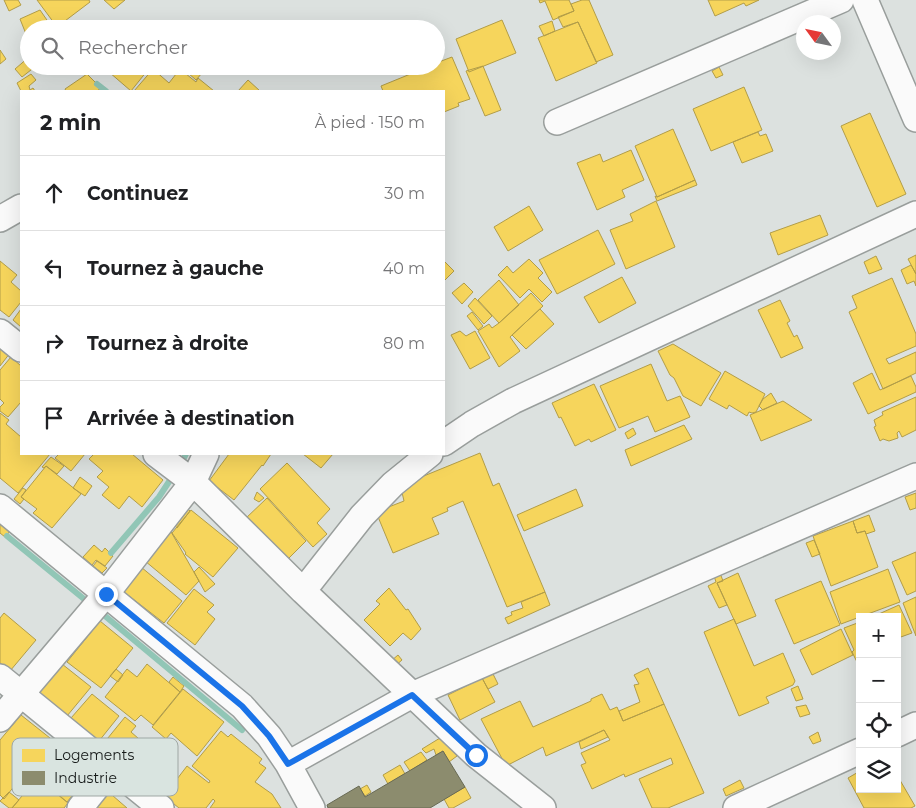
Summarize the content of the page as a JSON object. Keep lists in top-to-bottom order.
{
  "legend": ["Logements", "Industrie"],
  "north": "top left",
  "page": {
    "search": "Rechercher",
    "heading": ["2 min", "À pied · 150 m"],
    "list": [
      ["Continuez", "30 m"],
      ["Tournez à gauche", "40 m"],
      ["Tournez à droite", "80 m"],
      "Arrivée à destination"
    ],
    "map_buttons": ["+", "−"]
  }
}
